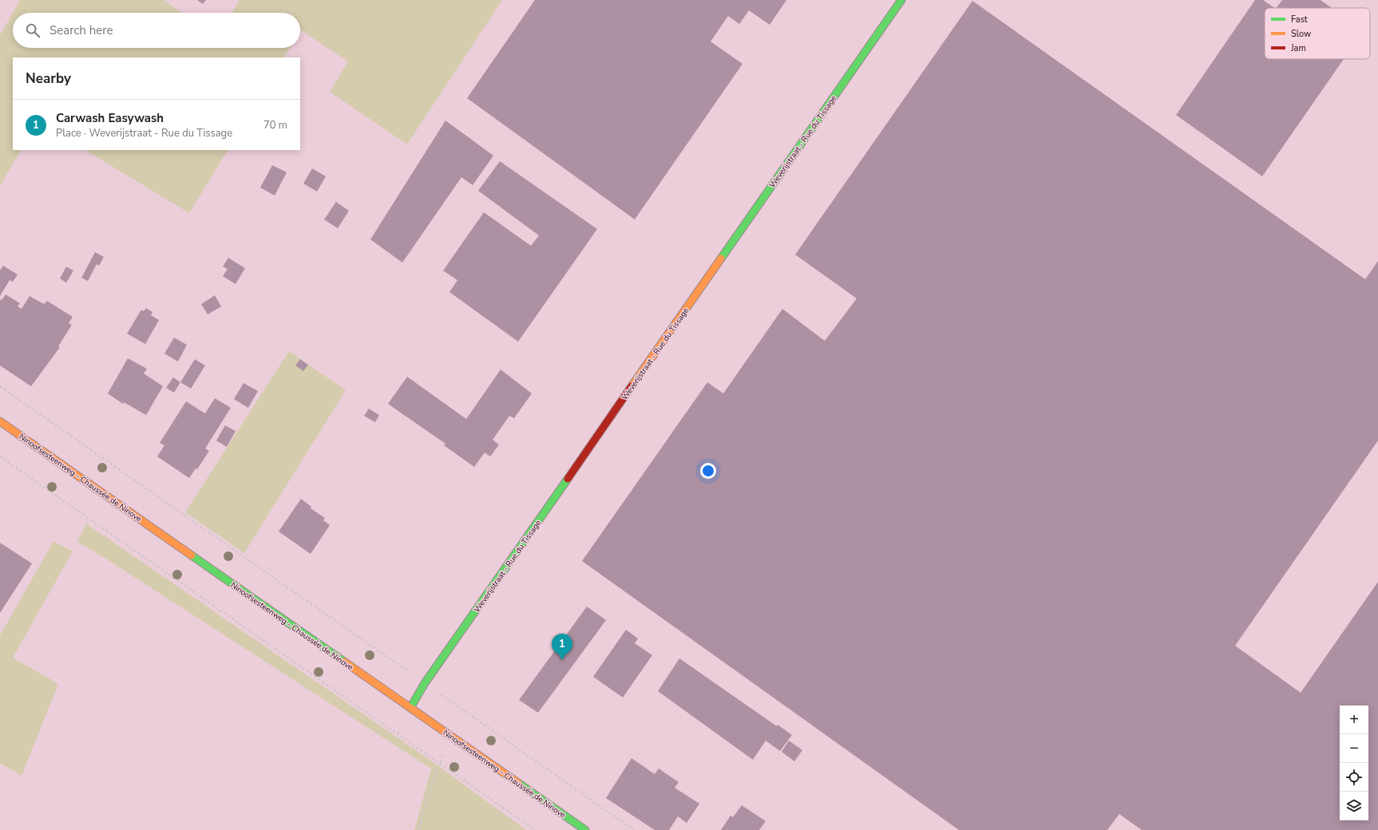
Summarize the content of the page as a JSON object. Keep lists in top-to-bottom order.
{
  "streets": {
    "street": ["Weverijstraat - Rue du Tissage", "Ninoofsesteenweg - Chaussée de Ninove"]
  },
  "crossings": [
    ["Weverijstraat - Rue du Tissage", "Ninoofsesteenweg - Chaussée de Ninove"]
  ],
  "legend": ["Fast", "Slow", "Jam"],
  "page": {
    "search": "Search here",
    "heading": "Nearby",
    "list": [
      {
        "mark": "1",
        "name": "Carwash Easywash",
        "note": "Place · Weverijstraat - Rue du Tissage",
        "value": "70 m"
      }
    ],
    "pins": "1",
    "map_buttons": ["+", "−"]
  }
}
